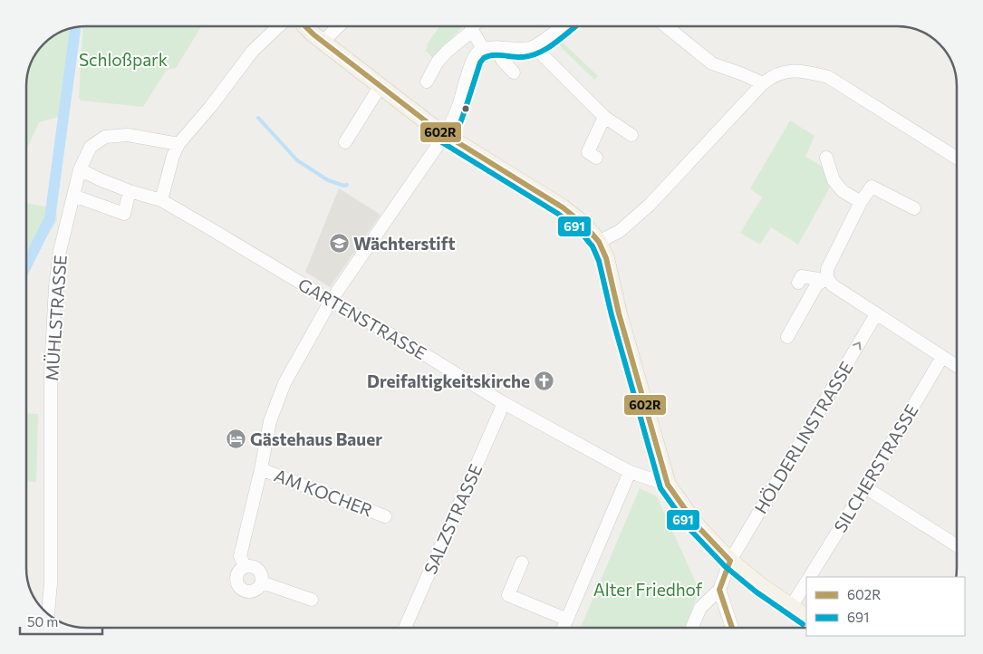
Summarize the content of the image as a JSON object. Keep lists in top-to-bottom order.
{
  "streets": {
    "street": [
      "MÜHLSTRASSE",
      "GARTENSTRASSE",
      "HÖLDERLINSTRASSE",
      "SILCHERSTRASSE",
      "AM KOCHER",
      "SALZSTRASSE"
    ]
  },
  "crossings": [
    ["MÜHLSTRASSE", "GARTENSTRASSE"],
    ["GARTENSTRASSE", "SALZSTRASSE"]
  ],
  "one_way": ["HÖLDERLINSTRASSE"],
  "parks": ["Schloßpark", "Alter Friedhof"],
  "places": {
    "school or university": ["Wächterstift"],
    "church": ["Dreifaltigkeitskirche"],
    "hotel": ["Gästehaus Bauer"]
  },
  "lines": ["transit line 602R", "transit line 691"],
  "legend": ["602R", "691"],
  "scale_bar": "50 m"
}
